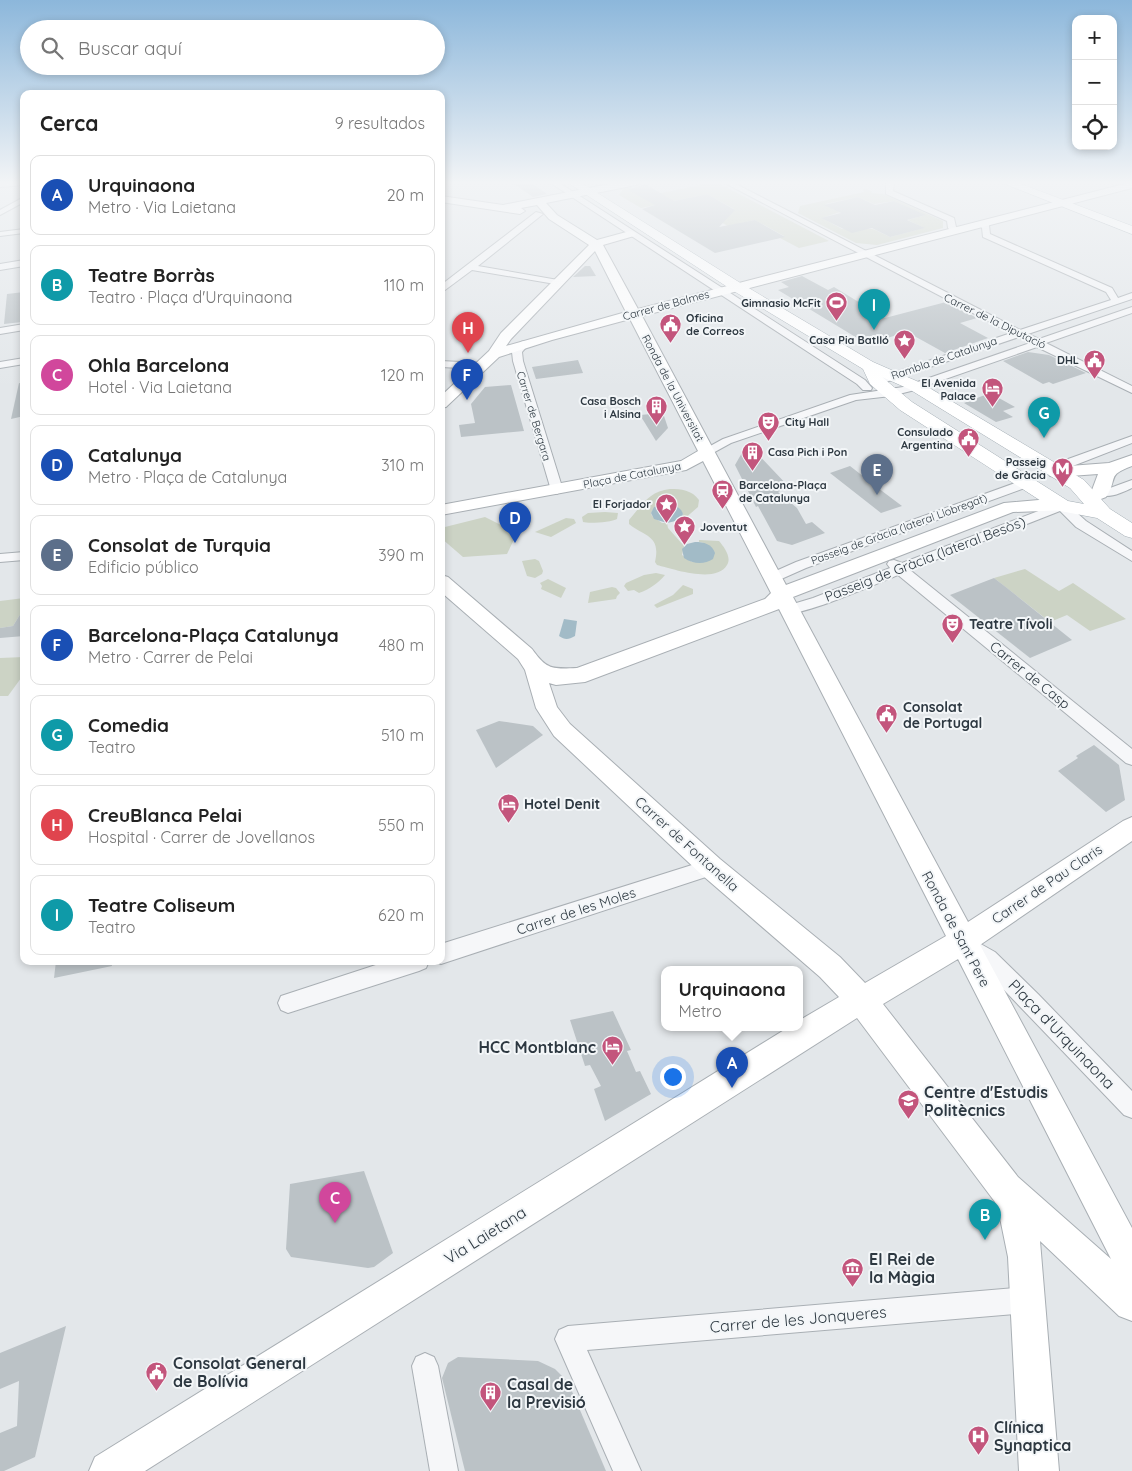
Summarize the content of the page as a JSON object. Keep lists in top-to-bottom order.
{
  "streets": {
    "main road": [
      "Carrer de Balmes",
      "Ronda de la Universitat",
      "Plaça de Catalunya",
      "Carrer de Fontanella",
      "Carrer de Pau Claris",
      "Ronda de Sant Pere",
      "Via Laietana"
    ],
    "street": [
      "Carrer de la Diputació",
      "Rambla de Catalunya",
      "Carrer de Bergara",
      "Passeig de Gràcia (lateral Llobregat)",
      "Passeig de Gràcia (lateral Besòs)",
      "Carrer de Casp",
      "Carrer de les Moles",
      "Plaça d'Urquinaona",
      "Carrer de les Jonqueres"
    ]
  },
  "crossings": [
    ["Carrer de Balmes", "Carrer de la Diputació"],
    ["Carrer de Balmes", "Ronda de la Universitat"],
    ["Carrer de Balmes", "Carrer de Bergara"],
    ["Carrer de la Diputació", "Rambla de Catalunya"],
    ["Ronda de la Universitat", "Plaça de Catalunya"],
    ["Carrer de Bergara", "Plaça de Catalunya"],
    ["Passeig de Gràcia (lateral Llobregat)", "Passeig de Gràcia (lateral Besòs)"],
    ["Passeig de Gràcia (lateral Llobregat)", "Ronda de Sant Pere"],
    ["Passeig de Gràcia (lateral Besòs)", "Carrer de Casp"],
    ["Passeig de Gràcia (lateral Besòs)", "Ronda de Sant Pere"],
    ["Carrer de Fontanella", "Carrer de les Moles"],
    ["Carrer de Fontanella", "Via Laietana"],
    ["Carrer de Pau Claris", "Ronda de Sant Pere"],
    ["Carrer de Pau Claris", "Plaça d'Urquinaona"],
    ["Ronda de Sant Pere", "Plaça d'Urquinaona"]
  ],
  "places": {
    "sports": ["Gimnasio McFit"],
    "public building": [
      "Oficina de Correos",
      "DHL",
      "Consulado Argentina",
      "Consolat de Portugal",
      "Consolat General de Bolívia"
    ],
    "place": ["Casa Pia Batlló", "El Forjador", "Joventut"],
    "hotel": ["El Avenida Palace", "Hotel Denit", "HCC Montblanc"],
    "building": ["Casa Bosch i Alsina", "Casa Pich i Pon", "Casal de la Previsió"],
    "theatre": ["City Hall", "Teatre Tívoli"],
    "metro station": ["Passeig de Gràcia"],
    "station": ["Barcelona-Plaça de Catalunya"],
    "school or university": ["Centre d'Estudis Politècnics"],
    "museum": ["El Rei de la Màgia"],
    "hospital": ["Clínica Synaptica"]
  },
  "page": {
    "map_buttons": ["+", "−"],
    "search": "Buscar aquí",
    "heading": ["Cerca", "9 resultados"],
    "list": [
      {
        "mark": "A",
        "name": "Urquinaona",
        "note": "Metro · Via Laietana",
        "value": "20 m"
      },
      {
        "mark": "B",
        "name": "Teatre Borràs",
        "note": "Teatro · Plaça d'Urquinaona",
        "value": "110 m"
      },
      {
        "mark": "C",
        "name": "Ohla Barcelona",
        "note": "Hotel · Via Laietana",
        "value": "120 m"
      },
      {
        "mark": "D",
        "name": "Catalunya",
        "note": "Metro · Plaça de Catalunya",
        "value": "310 m"
      },
      {
        "mark": "E",
        "name": "Consolat de Turquia",
        "note": "Edificio público",
        "value": "390 m"
      },
      {
        "mark": "F",
        "name": "Barcelona-Plaça Catalunya",
        "note": "Metro · Carrer de Pelai",
        "value": "480 m"
      },
      {
        "mark": "G",
        "name": "Comedia",
        "note": "Teatro",
        "value": "510 m"
      },
      {
        "mark": "H",
        "name": "CreuBlanca Pelai",
        "note": "Hospital · Carrer de Jovellanos",
        "value": "550 m"
      },
      {
        "mark": "I",
        "name": "Teatre Coliseum",
        "note": "Teatro",
        "value": "620 m"
      }
    ],
    "pins": [
      "I",
      "H",
      "F",
      "G",
      "E",
      "D",
      "A",
      "C",
      "B"
    ],
    "popup": ["Urquinaona", "Metro"]
  }
}
